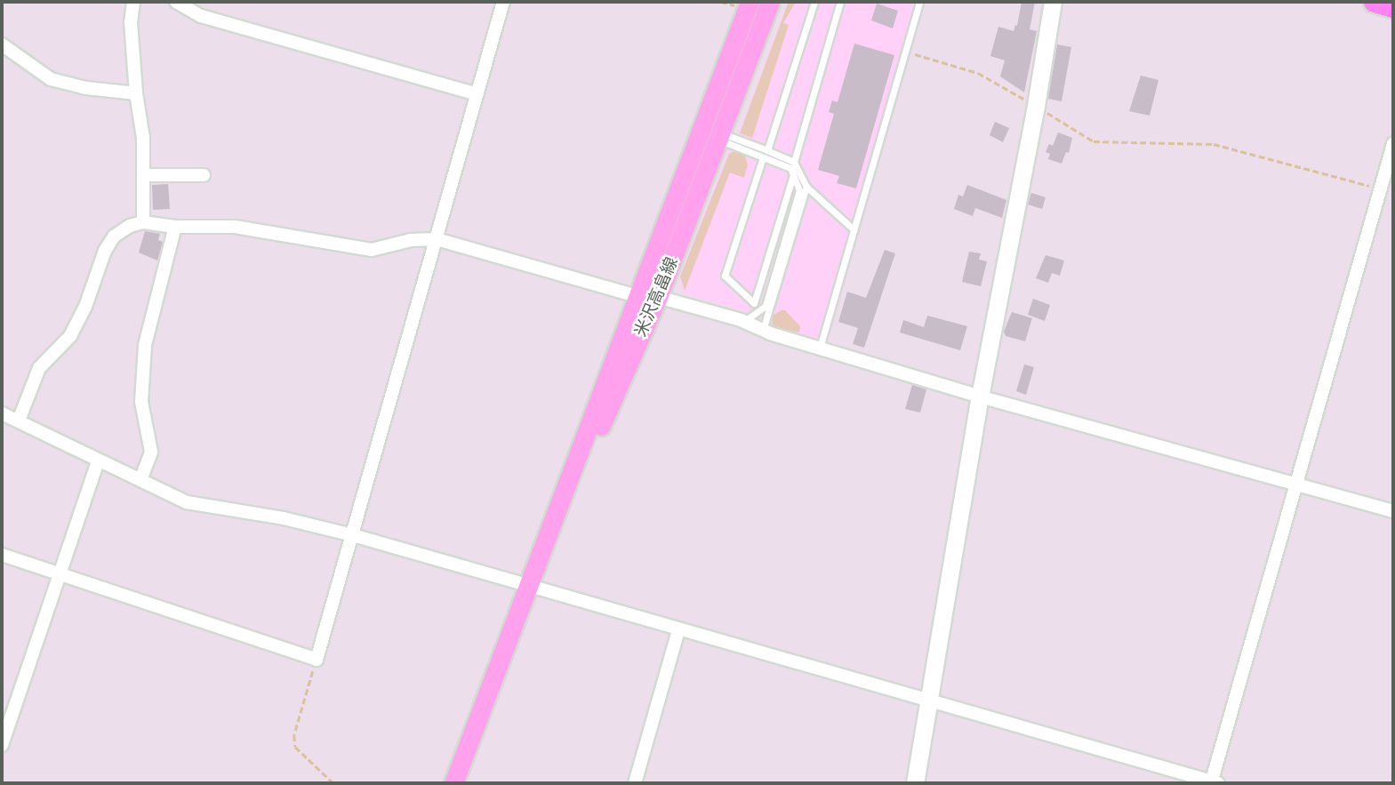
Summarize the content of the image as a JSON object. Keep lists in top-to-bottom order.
{
  "streets": {
    "main road": ["米沢高畠線"]
  }
}
